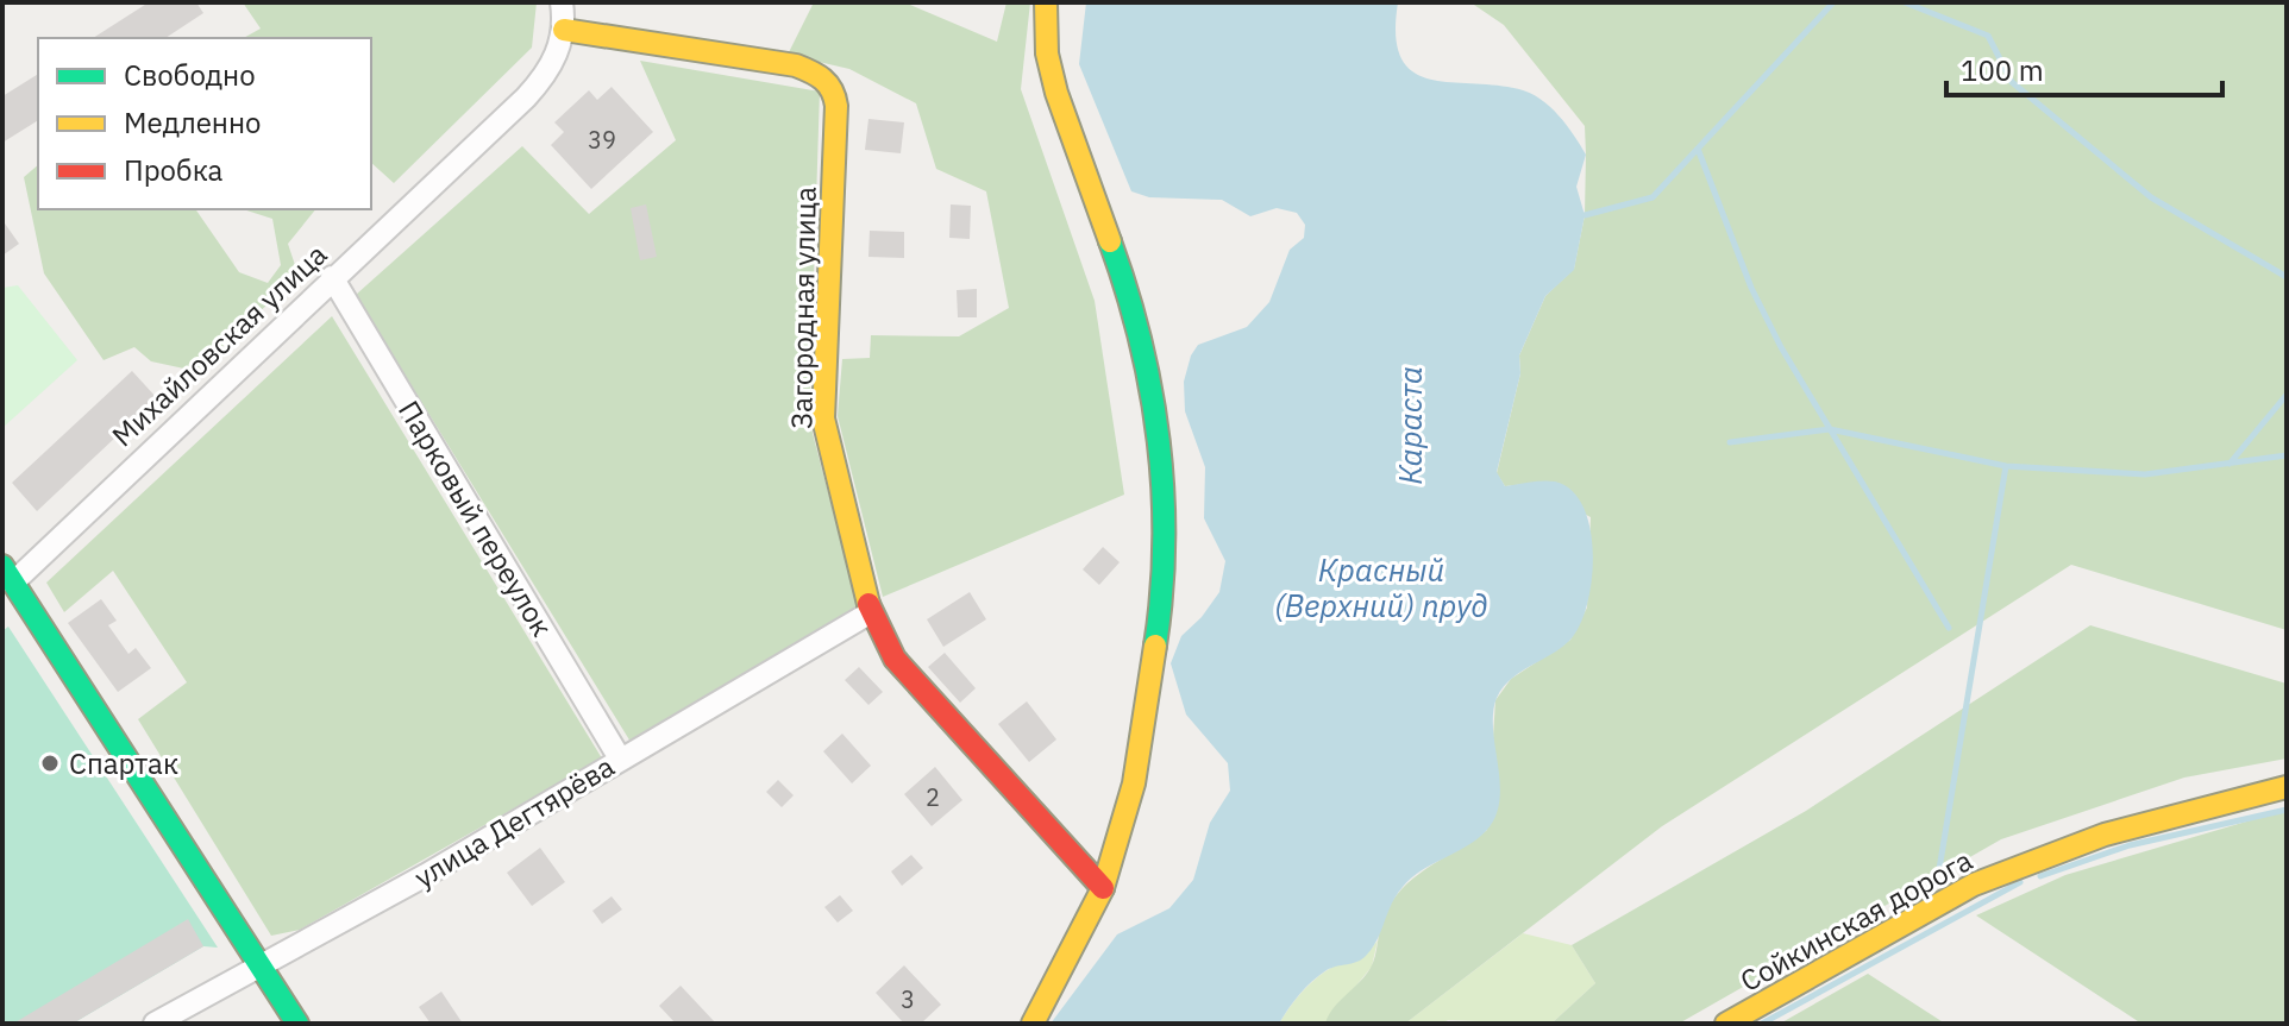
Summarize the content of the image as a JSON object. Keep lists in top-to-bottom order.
{
  "streets": {
    "street": [
      "Загородная улица",
      "Михайловская улица",
      "Парковый переулок",
      "улица Дегтярёва",
      "Сойкинская дорога"
    ]
  },
  "crossings": [
    ["Загородная улица", "Михайловская улица"],
    ["Загородная улица", "улица Дегтярёва"],
    ["Михайловская улица", "Парковый переулок"],
    ["Парковый переулок", "улица Дегтярёва"]
  ],
  "water": ["Караста", "Красный (Верхний) пруд"],
  "places": ["Спартак"],
  "house_numbers": ["39", "2", "3"],
  "legend": ["Свободно", "Медленно", "Пробка"],
  "scale_bar": "100 m"
}
